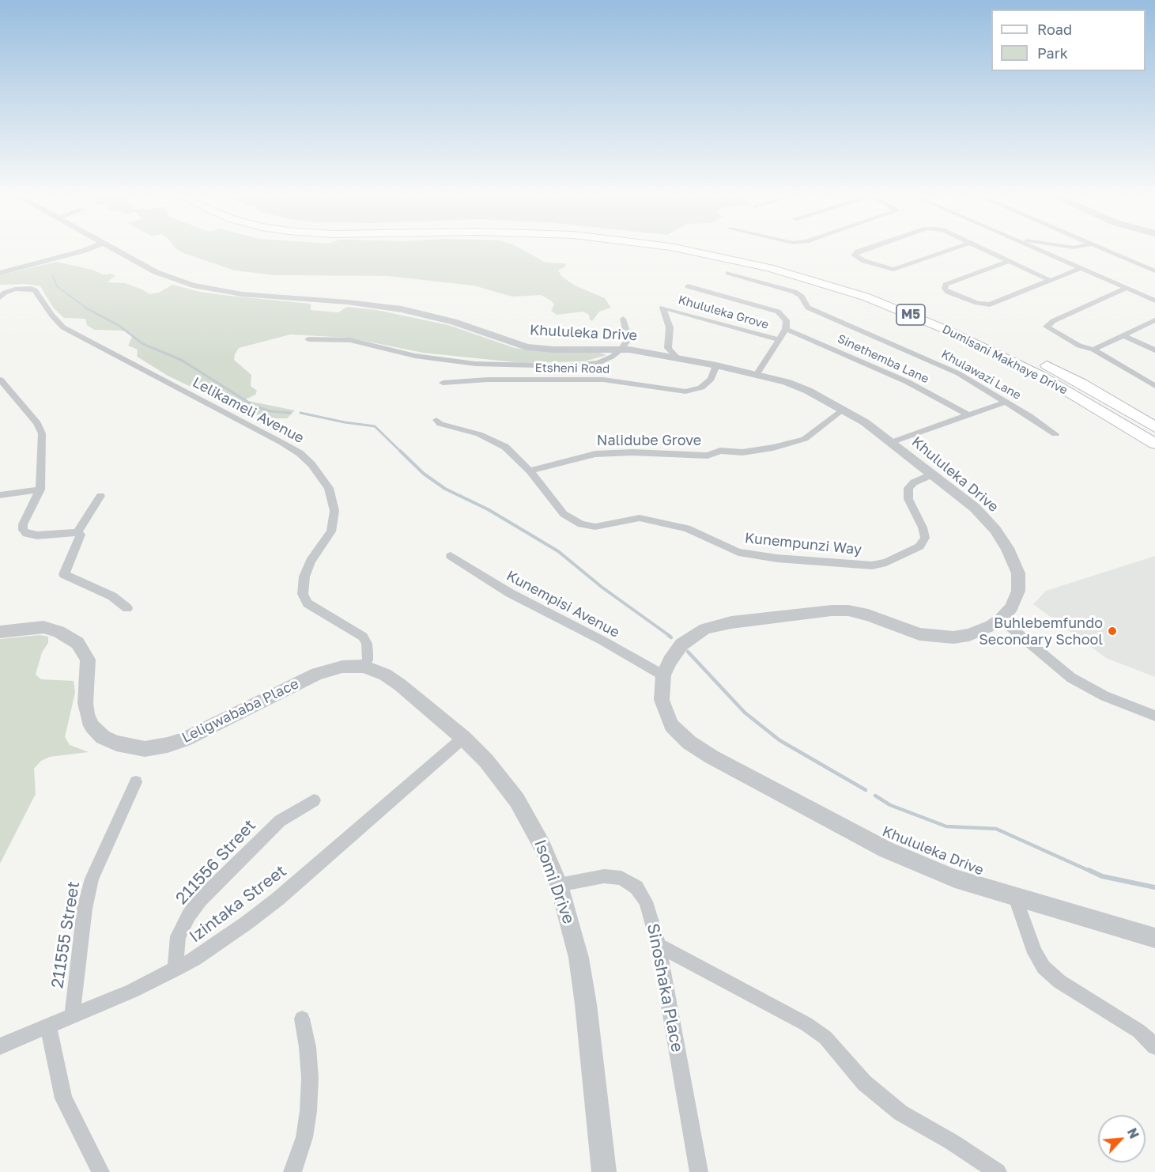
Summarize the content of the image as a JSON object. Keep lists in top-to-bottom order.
{
  "streets": {
    "main road": ["M5", "Dumisani Makhaye Drive"],
    "street": [
      "Khululeka Grove",
      "Khululeka Drive",
      "Sinethemba Lane",
      "Etsheni Road",
      "Khulawazi Lane",
      "Lelikameli Avenue",
      "Nalidube Grove",
      "Kunempunzi Way",
      "Kunempisi Avenue",
      "Leligwababa Place",
      "211556 Street",
      "Isomi Drive",
      "Izintaka Street",
      "211555 Street",
      "Sinoshaka Place"
    ]
  },
  "crossings": [
    ["Khululeka Grove", "Khululeka Drive"],
    ["Khululeka Drive", "Etsheni Road"],
    ["Khululeka Drive", "Nalidube Grove"],
    ["Khululeka Drive", "Kunempunzi Way"],
    ["Khululeka Drive", "Kunempisi Avenue"],
    ["Lelikameli Avenue", "Leligwababa Place"],
    ["Lelikameli Avenue", "Isomi Drive"],
    ["Nalidube Grove", "Kunempunzi Way"],
    ["Leligwababa Place", "Isomi Drive"],
    ["211556 Street", "Izintaka Street"],
    ["Isomi Drive", "Izintaka Street"],
    ["Isomi Drive", "Sinoshaka Place"],
    ["Izintaka Street", "211555 Street"]
  ],
  "places": ["Buhlebemfundo Secondary School"],
  "legend": ["Road", "Park"],
  "north": "top right"
}
